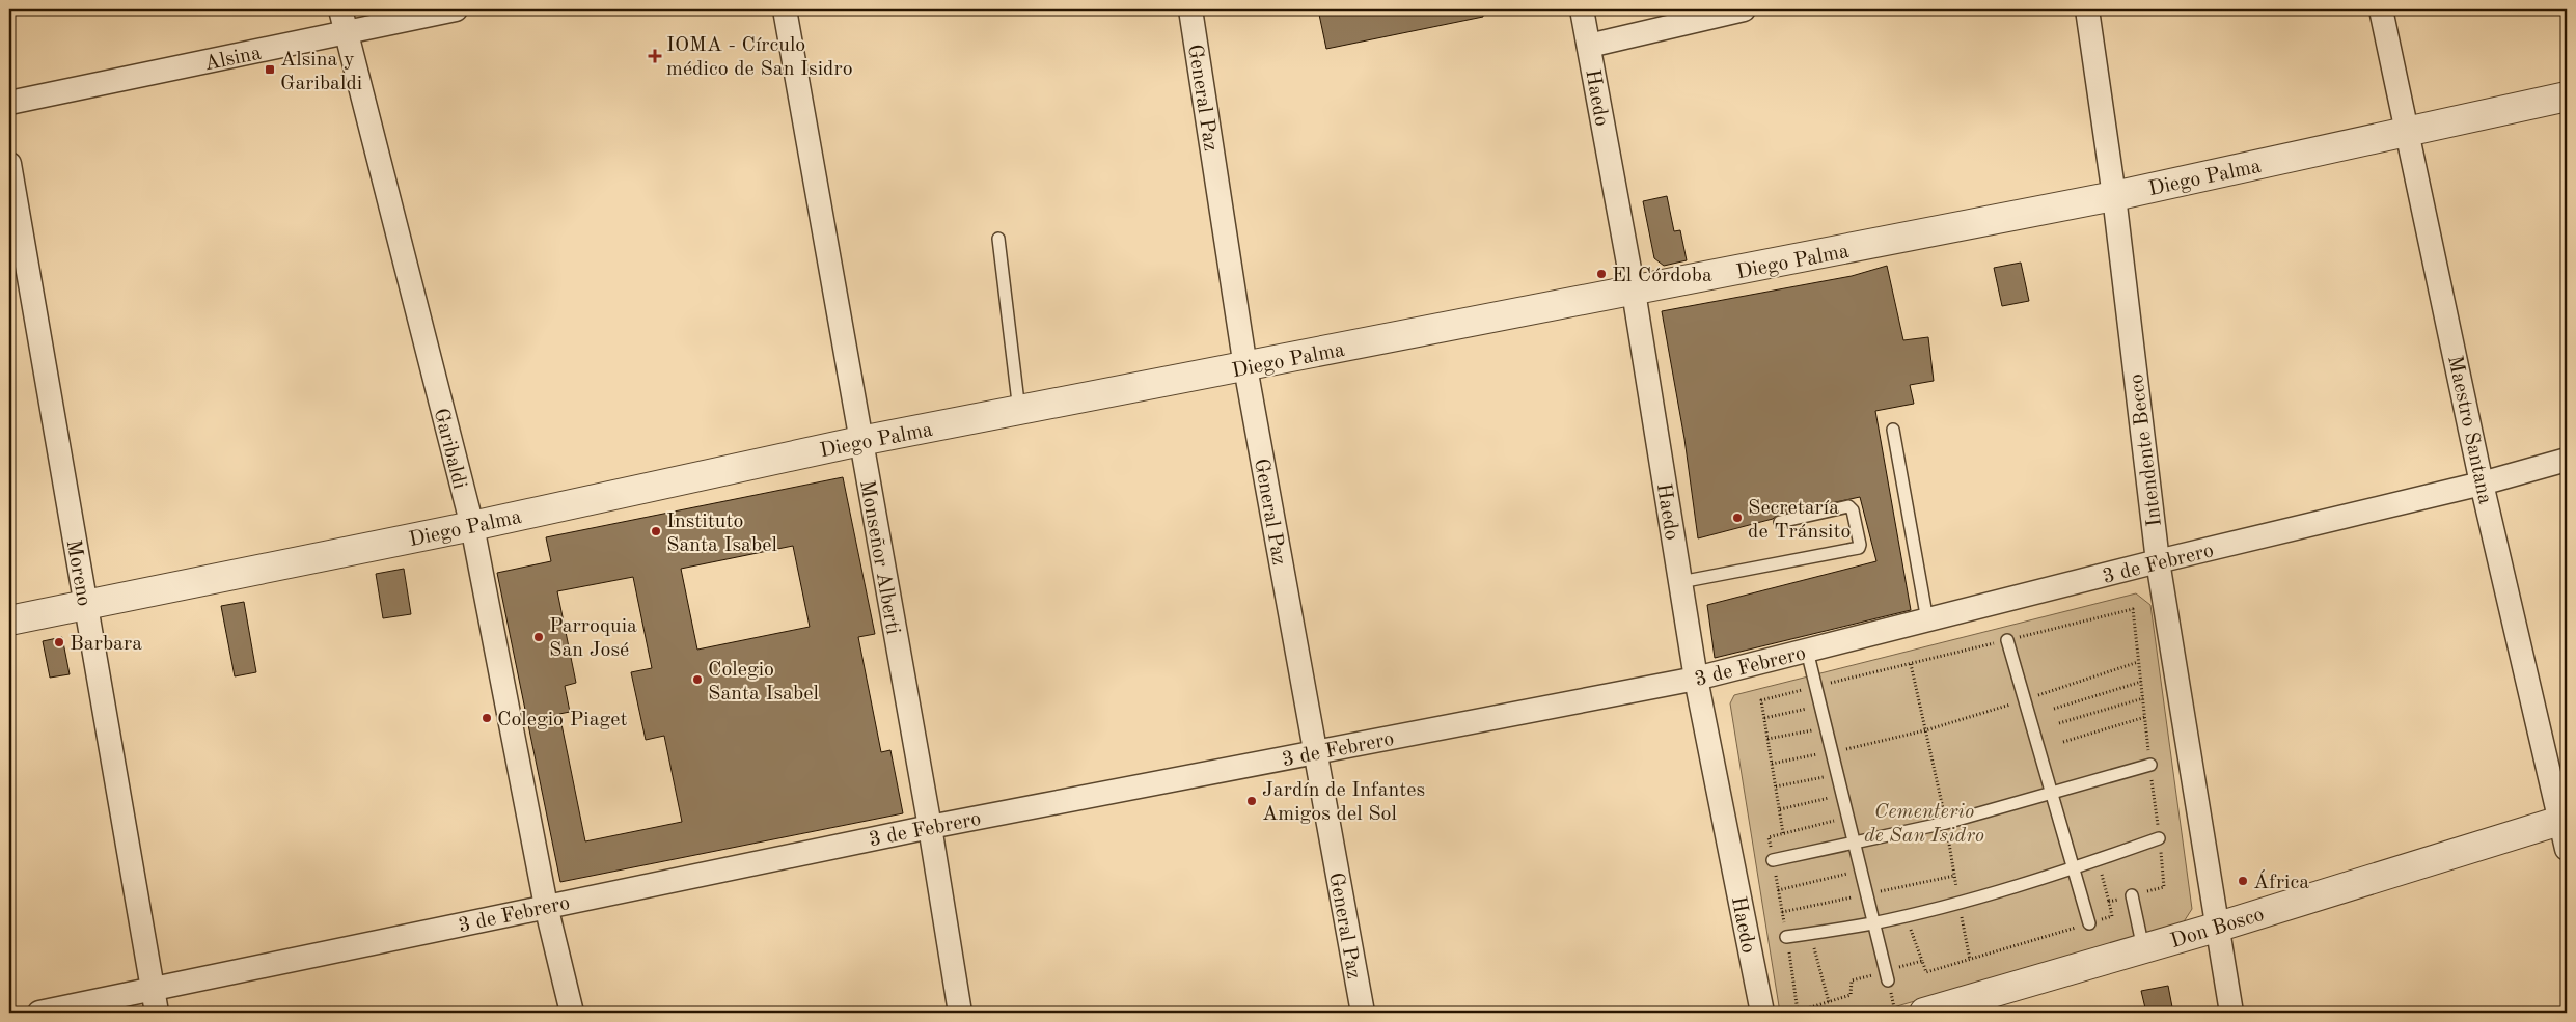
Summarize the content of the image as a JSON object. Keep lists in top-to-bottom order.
{
  "streets": {
    "street": [
      "Alsina",
      "General Paz",
      "Haedo",
      "Diego Palma",
      "Maestro Santana",
      "Garibaldi",
      "Intendente Becco",
      "Monseñor Alberti",
      "3 de Febrero",
      "Moreno",
      "Don Bosco"
    ]
  },
  "crossings": [
    ["Alsina", "Garibaldi"],
    ["General Paz", "Diego Palma"],
    ["General Paz", "3 de Febrero"],
    ["Haedo", "Diego Palma"],
    ["Haedo", "3 de Febrero"],
    ["Diego Palma", "Maestro Santana"],
    ["Diego Palma", "Garibaldi"],
    ["Diego Palma", "Intendente Becco"],
    ["Diego Palma", "Monseñor Alberti"],
    ["Diego Palma", "Moreno"],
    ["Maestro Santana", "3 de Febrero"],
    ["Maestro Santana", "Don Bosco"],
    ["Garibaldi", "3 de Febrero"],
    ["Intendente Becco", "3 de Febrero"],
    ["Intendente Becco", "Don Bosco"],
    ["Monseñor Alberti", "3 de Febrero"],
    ["3 de Febrero", "Moreno"]
  ],
  "parks": ["Cementerio de San Isidro"],
  "places": {
    "health": ["IOMA - Círculo médico de San Isidro"],
    "transit": ["Alsina y Garibaldi"],
    "other": [
      "El Córdoba",
      "Secretaría de Tránsito",
      "Instituto Santa Isabel",
      "Parroquia San José",
      "Barbara",
      "Colegio Santa Isabel",
      "Colegio Piaget",
      "Jardín de Infantes Amigos del Sol",
      "África"
    ]
  }
}
